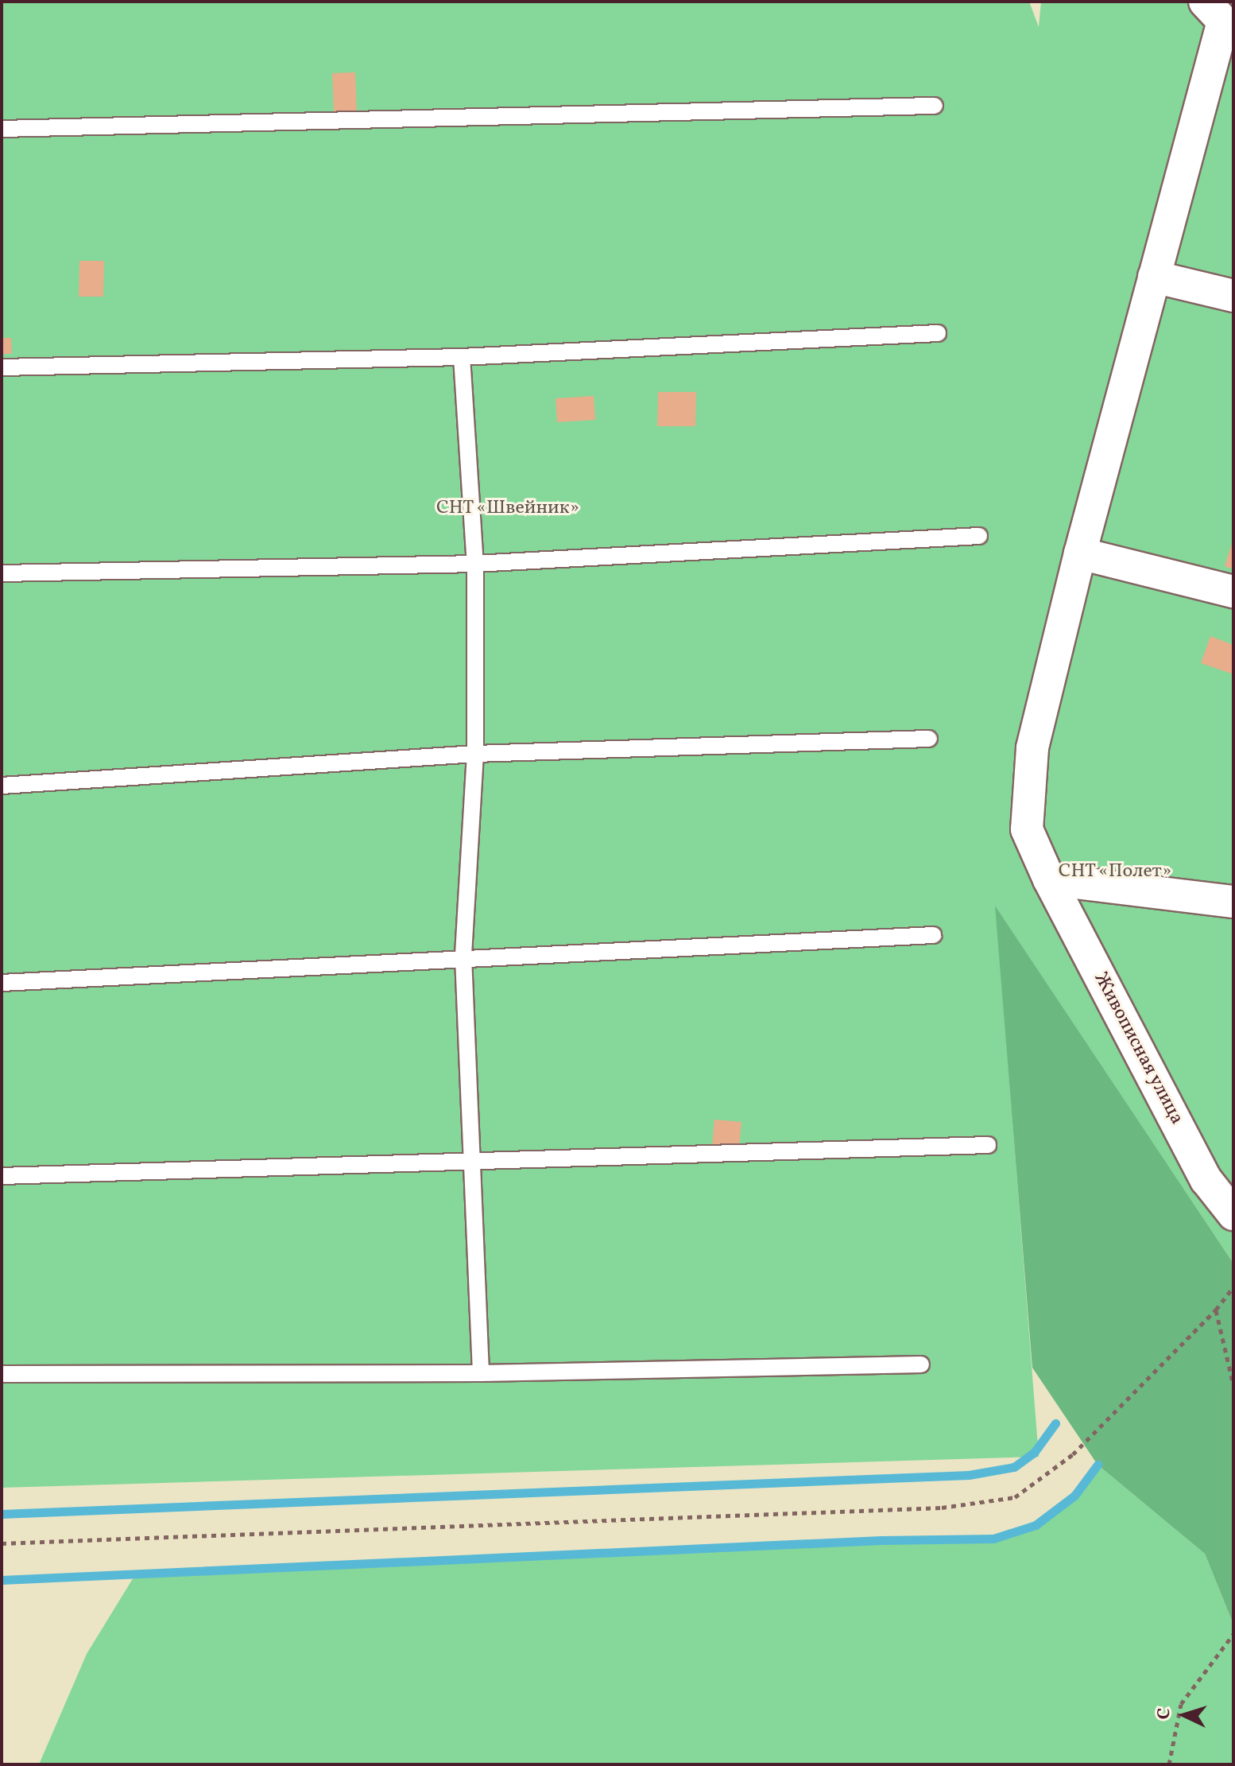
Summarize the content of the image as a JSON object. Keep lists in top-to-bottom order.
{
  "streets": {
    "street": ["Живописная улица"]
  },
  "parks": ["СНТ «Швейник»", "СНТ «Полет»"],
  "north": "left"
}
